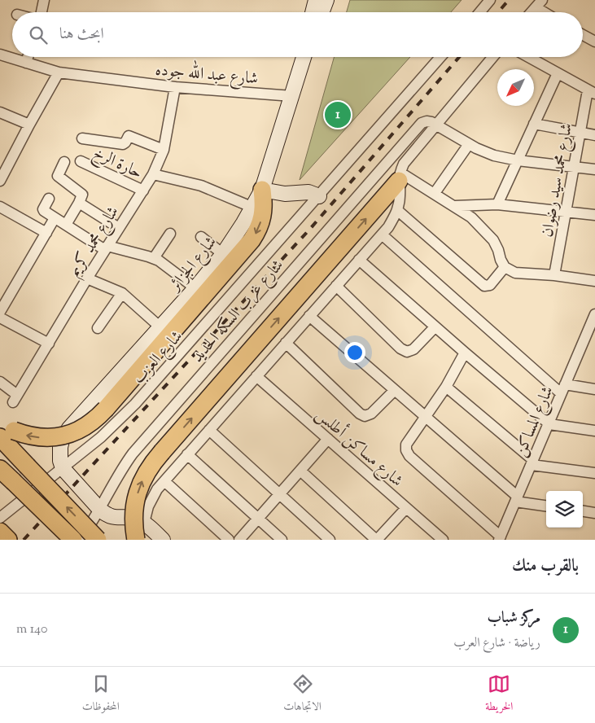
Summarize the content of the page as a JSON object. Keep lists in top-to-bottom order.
{
  "streets": {
    "street": [
      "شارع عبد الله جوده",
      "حارة الرخ",
      "شارع محمد سيد رضوان",
      "شارع محمد كريم",
      "شارع الجزائر",
      "شارع غرب السكه الحديد",
      "شارع العزب",
      "شارع المساكن",
      "شارع مساكن أطلس"
    ]
  },
  "crossings": [
    ["شارع عبد الله جوده", "شارع محمد كريم"],
    ["شارع عبد الله جوده", "شارع الجزائر"],
    ["حارة الرخ", "شارع محمد كريم"],
    ["شارع الجزائر", "شارع العزب"]
  ],
  "north": "bottom left",
  "page": {
    "search": "ابحث هنا",
    "pins": "1",
    "heading": "بالقرب منك",
    "list": [
      {
        "mark": "1",
        "name": "مركز شباب",
        "note": "رياضة · شارع العرب",
        "value": "140 m"
      }
    ],
    "nav": ["الخريطة", "الاتجاهات", "المحفوظات"]
  }
}
